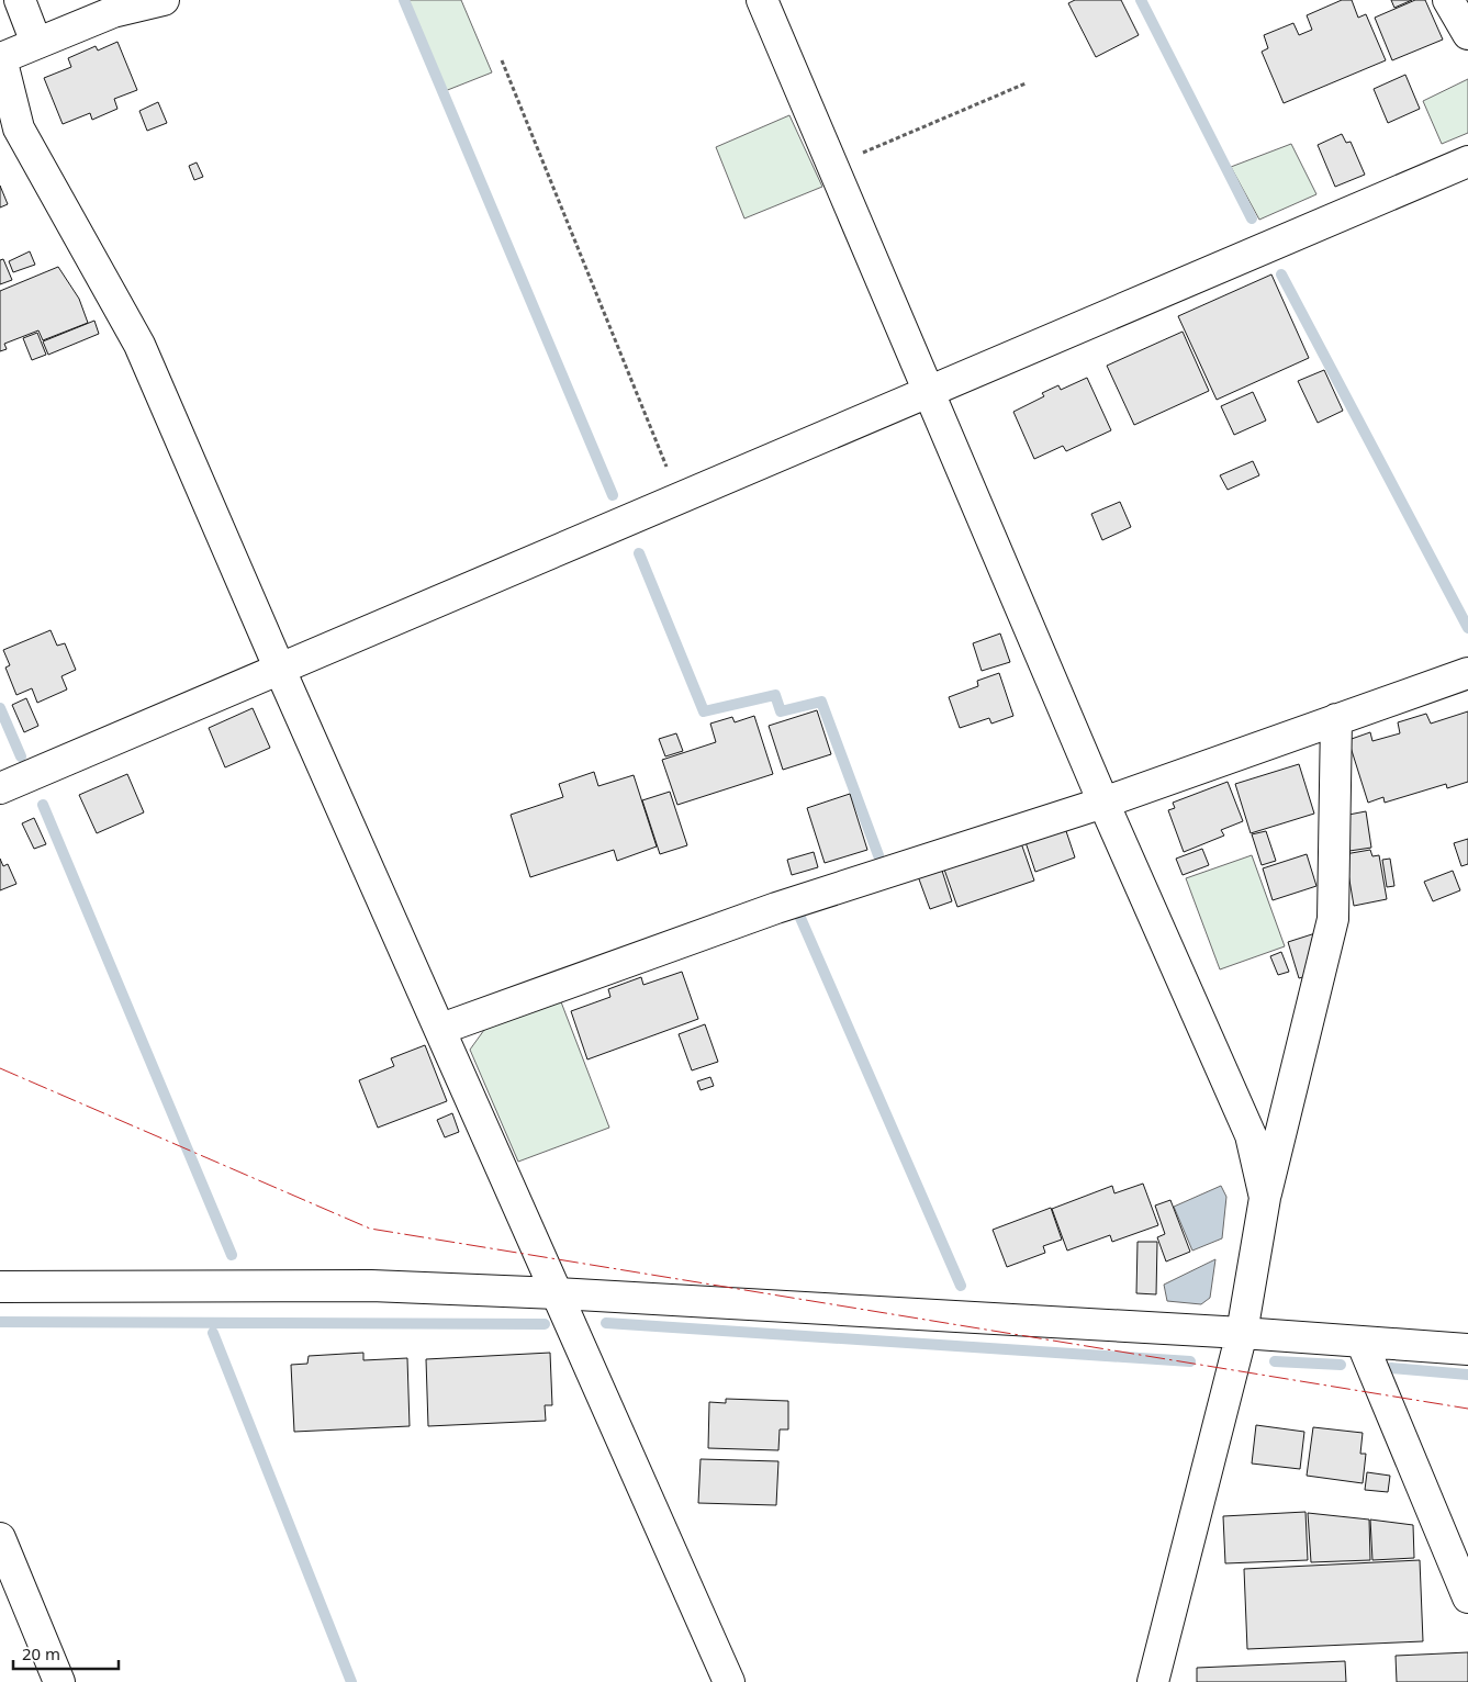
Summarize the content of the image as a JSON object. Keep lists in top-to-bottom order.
{
  "scale_bar": "20 m"
}
